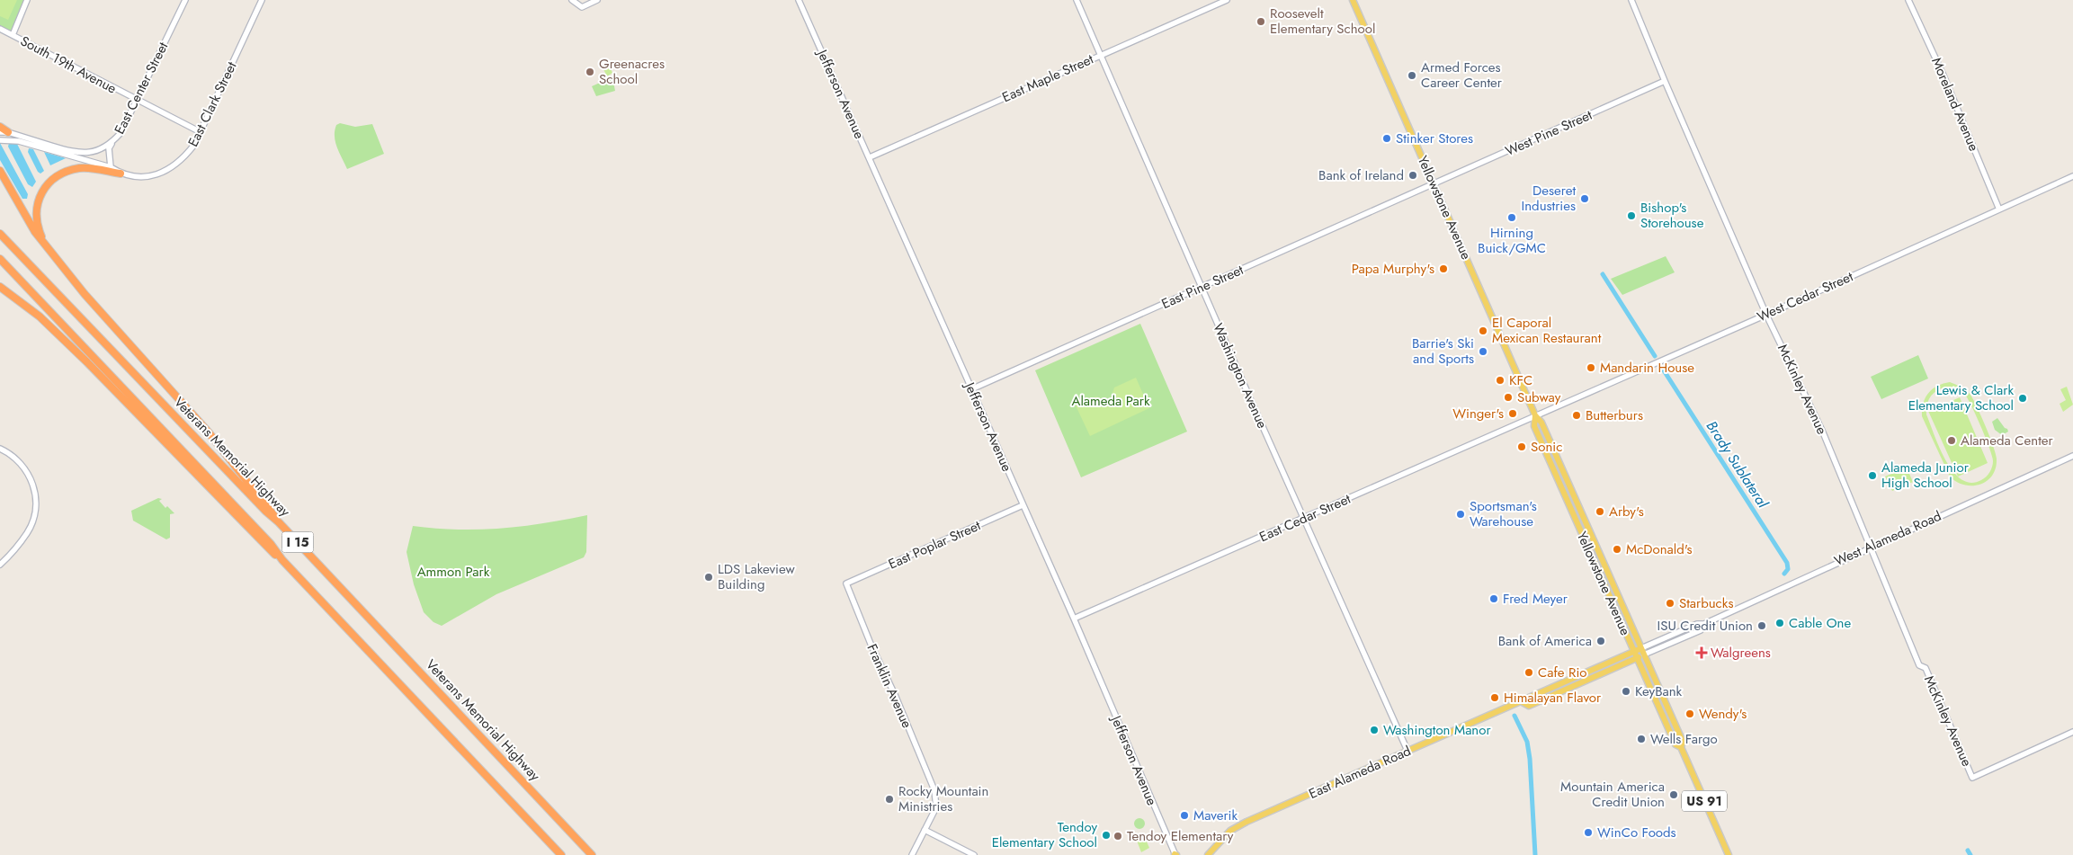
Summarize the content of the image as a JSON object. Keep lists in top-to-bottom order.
{
  "streets": {
    "highway": ["Veterans Memorial Highway", "I 15"],
    "main road": [
      "Yellowstone Avenue",
      "West Alameda Road",
      "East Alameda Road",
      "US 91"
    ],
    "street": [
      "South 19th Avenue",
      "East Maple Street",
      "East Center Street",
      "Jefferson Avenue",
      "East Clark Street",
      "Moreland Avenue",
      "West Pine Street",
      "East Pine Street",
      "West Cedar Street",
      "Washington Avenue",
      "McKinley Avenue",
      "East Cedar Street",
      "East Poplar Street",
      "Franklin Avenue"
    ]
  },
  "crossings": [
    ["South 19th Avenue", "East Center Street"],
    ["South 19th Avenue", "East Clark Street"],
    ["East Maple Street", "Jefferson Avenue"],
    ["East Maple Street", "Washington Avenue"],
    ["Jefferson Avenue", "East Pine Street"],
    ["Jefferson Avenue", "East Cedar Street"],
    ["Jefferson Avenue", "East Poplar Street"],
    ["Moreland Avenue", "West Cedar Street"],
    ["West Pine Street", "Yellowstone Avenue"],
    ["West Pine Street", "East Pine Street"],
    ["West Pine Street", "McKinley Avenue"],
    ["Yellowstone Avenue", "East Pine Street"],
    ["Yellowstone Avenue", "West Cedar Street"],
    ["Yellowstone Avenue", "East Cedar Street"],
    ["Yellowstone Avenue", "West Alameda Road"],
    ["Yellowstone Avenue", "East Alameda Road"],
    ["East Pine Street", "Washington Avenue"],
    ["West Cedar Street", "McKinley Avenue"],
    ["West Cedar Street", "East Cedar Street"],
    ["Washington Avenue", "East Cedar Street"],
    ["Washington Avenue", "East Alameda Road"],
    ["McKinley Avenue", "West Alameda Road"],
    ["West Alameda Road", "East Alameda Road"],
    ["East Poplar Street", "Franklin Avenue"]
  ],
  "water": ["Brady Sublateral"],
  "parks": ["Alameda Park", "Ammon Park"],
  "places": {
    "other": [
      "Roosevelt Elementary School",
      "Greenacres School",
      "Armed Forces Career Center",
      "Stinker Stores",
      "Bank of Ireland",
      "Deseret Industries",
      "Bishop's Storehouse",
      "Hirning Buick/GMC",
      "Papa Murphy's",
      "El Caporal Mexican Restaurant",
      "Barrie's Ski and Sports",
      "Mandarin House",
      "KFC",
      "Subway",
      "Lewis & Clark Elementary School",
      "Winger's",
      "Butterburs",
      "Alameda Center",
      "Sonic",
      "Alameda Junior High School",
      "Arby's",
      "Sportsman's Warehouse",
      "McDonald's",
      "LDS Lakeview Building",
      "Fred Meyer",
      "Starbucks",
      "Cable One",
      "ISU Credit Union",
      "Bank of America",
      "Cafe Rio",
      "KeyBank",
      "Himalayan Flavor",
      "Wendy's",
      "Washington Manor",
      "Wells Fargo",
      "Mountain America Credit Union",
      "Rocky Mountain Ministries",
      "Maverik",
      "WinCo Foods",
      "Tendoy Elementary School",
      "Tendoy Elementary"
    ],
    "health": ["Walgreens"]
  }
}
